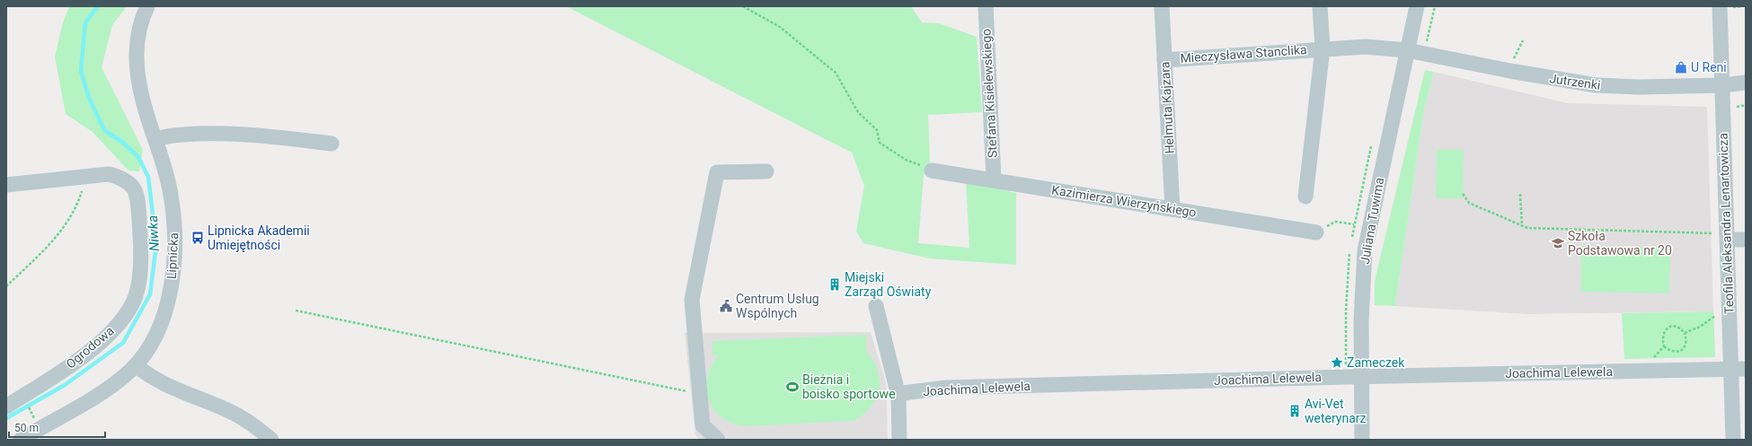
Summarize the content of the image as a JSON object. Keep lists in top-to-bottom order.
{
  "streets": {
    "street": [
      "Mieczysława Stanclika",
      "Jutrzenki",
      "Stefana Kisielewskiego",
      "Helmuta Kajzara",
      "Kazimierza Wierzyńskiego",
      "Juliana Tuwima",
      "Teofila Aleksandra Lenartowicza",
      "Lipnicka",
      "Ogrodowa",
      "Joachima Lelewela"
    ]
  },
  "crossings": [
    ["Mieczysława Stanclika", "Jutrzenki"],
    ["Mieczysława Stanclika", "Helmuta Kajzara"],
    ["Mieczysława Stanclika", "Juliana Tuwima"],
    ["Jutrzenki", "Juliana Tuwima"],
    ["Jutrzenki", "Teofila Aleksandra Lenartowicza"],
    ["Stefana Kisielewskiego", "Kazimierza Wierzyńskiego"],
    ["Helmuta Kajzara", "Kazimierza Wierzyńskiego"],
    ["Juliana Tuwima", "Joachima Lelewela"],
    ["Teofila Aleksandra Lenartowicza", "Joachima Lelewela"]
  ],
  "water": ["Niwka"],
  "places": {
    "shop": ["U Reni"],
    "bus stop": ["Lipnicka Akademii Umiejętności"],
    "school or university": ["Szkoła Podstawowa nr 20"],
    "building": ["Miejski Zarząd Oświaty", "Avi-Vet weterynarz"],
    "public building": ["Centrum Usług Wspólnych"],
    "place": ["Zameczek"],
    "sports": ["Bieżnia i boisko sportowe"]
  },
  "scale_bar": "50 m"
}
